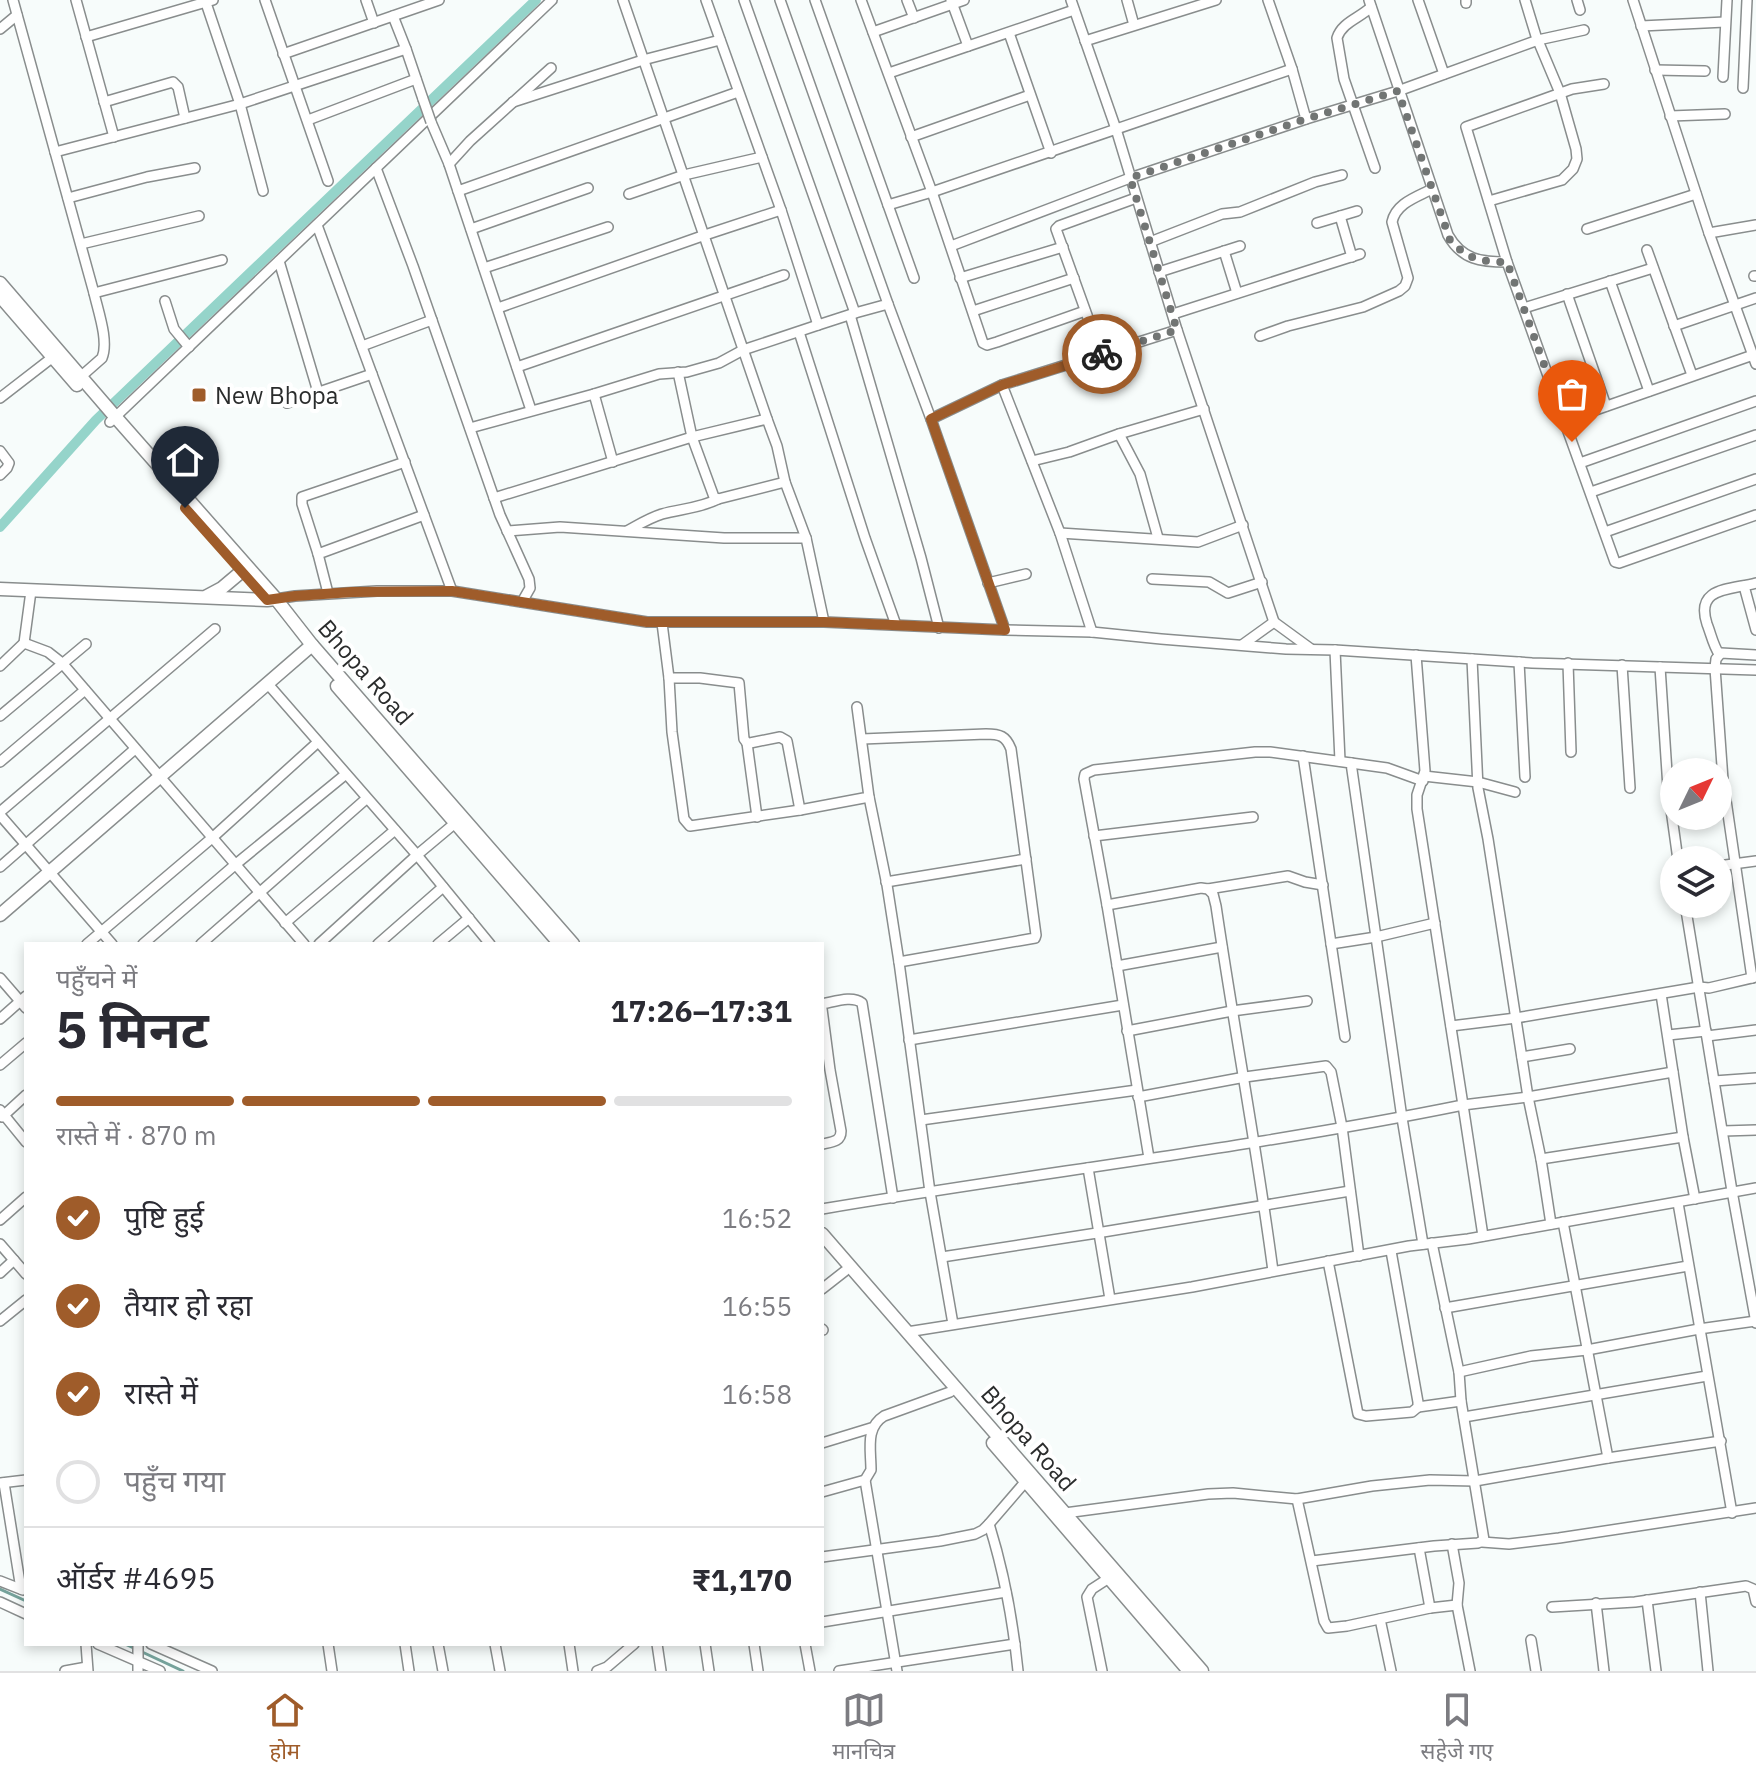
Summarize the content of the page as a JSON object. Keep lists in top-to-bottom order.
{
  "streets": {
    "main road": ["Bhopa Road"]
  },
  "places": {
    "transit": ["New Bhopa"]
  },
  "north": "top right",
  "page": {
    "heading": ["5 मिनट", "पहुँचने में", "17:26–17:31"],
    "panel": ["ऑर्डर #4695", "₹1,170"],
    "bar": "रास्ते में · 870 m",
    "list": [
      ["पुष्टि हुई", "16:52"],
      ["तैयार हो रहा", "16:55"],
      ["रास्ते में", "16:58"],
      "पहुँच गया"
    ],
    "tabs": ["होम", "मानचित्र", "सहेजे गए"]
  }
}
